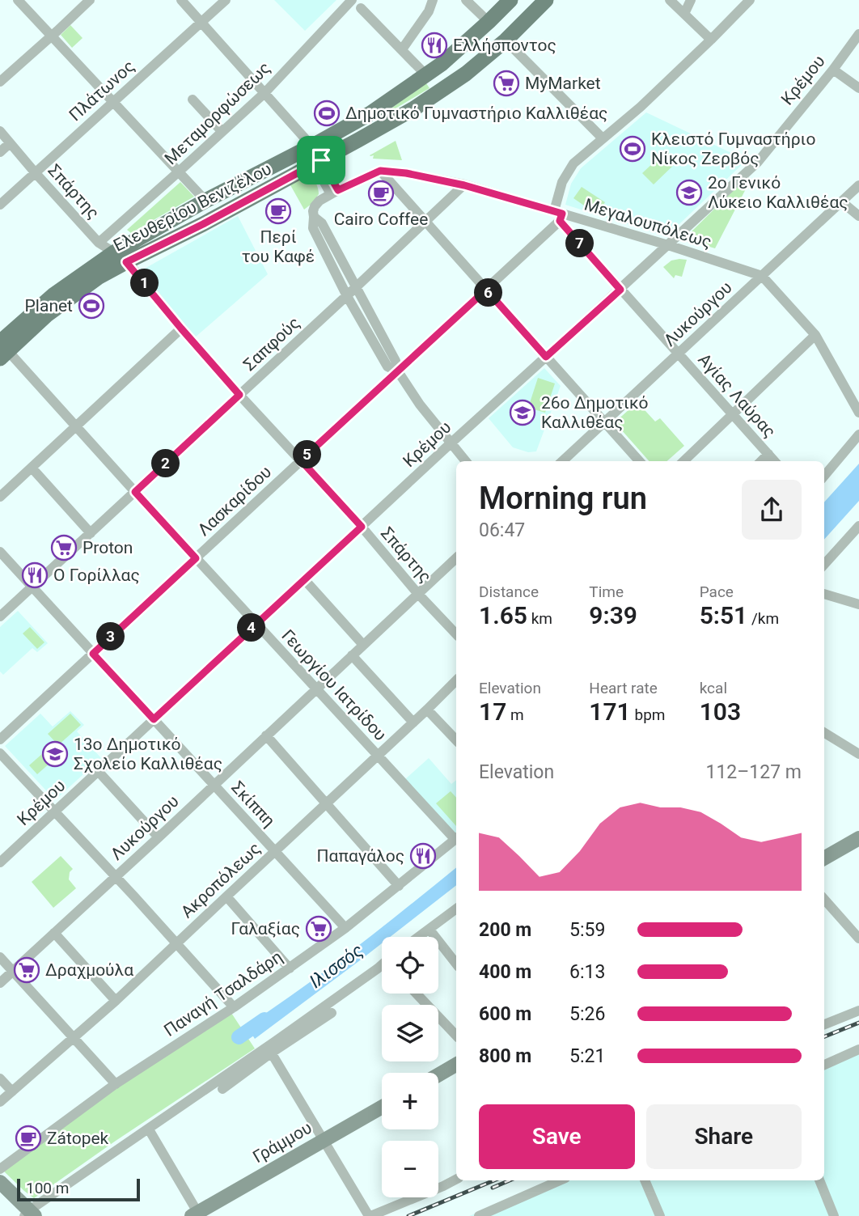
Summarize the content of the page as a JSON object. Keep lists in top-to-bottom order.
{
  "streets": {
    "main road": ["Ελευθερίου Βενιζέλου"],
    "street": [
      "Κρέμου",
      "Πλάτωνος",
      "Μεταμορφώσεως",
      "Σπάρτης",
      "Μεγαλουπόλεως",
      "Λυκούργου",
      "Σαπφούς",
      "Αγίας Λαύρας",
      "Λασκαρίδου",
      "Γεωργίου Ιατρίδου",
      "Σκίππη",
      "Ακροπόλεως",
      "Παναγή Τσαλδάρη",
      "Γράμμου"
    ]
  },
  "crossings": [
    ["Κρέμου", "Σπάρτης"],
    ["Κρέμου", "Μεγαλουπόλεως"],
    ["Κρέμου", "Αγίας Λαύρας"],
    ["Κρέμου", "Γεωργίου Ιατρίδου"],
    ["Κρέμου", "Σκίππη"],
    ["Πλάτωνος", "Σπάρτης"],
    ["Μεταμορφώσεως", "Σπάρτης"],
    ["Σπάρτης", "Ελευθερίου Βενιζέλου"],
    ["Σπάρτης", "Λυκούργου"],
    ["Σπάρτης", "Σαπφούς"],
    ["Σπάρτης", "Λασκαρίδου"],
    ["Ελευθερίου Βενιζέλου", "Γεωργίου Ιατρίδου"],
    ["Μεγαλουπόλεως", "Λυκούργου"],
    ["Μεγαλουπόλεως", "Σαπφούς"],
    ["Μεγαλουπόλεως", "Αγίας Λαύρας"],
    ["Μεγαλουπόλεως", "Λασκαρίδου"],
    ["Λυκούργου", "Αγίας Λαύρας"],
    ["Λυκούργου", "Γεωργίου Ιατρίδου"],
    ["Λυκούργου", "Σκίππη"],
    ["Σαπφούς", "Γεωργίου Ιατρίδου"],
    ["Σαπφούς", "Σκίππη"],
    ["Αγίας Λαύρας", "Λασκαρίδου"],
    ["Λασκαρίδου", "Γεωργίου Ιατρίδου"],
    ["Λασκαρίδου", "Σκίππη"],
    ["Γεωργίου Ιατρίδου", "Ακροπόλεως"],
    ["Σκίππη", "Ακροπόλεως"],
    ["Σκίππη", "Παναγή Τσαλδάρη"]
  ],
  "water": ["Ιλισσός"],
  "places": {
    "restaurant": ["Ελλήσποντος", "Ο Γορίλλας", "Παπαγάλος"],
    "supermarket": [
      "MyMarket",
      "Proton",
      "Γαλαξίας",
      "Δραχμούλα"
    ],
    "sports": ["Δημοτικό Γυμναστήριο Καλλιθέας", "Κλειστό Γυμναστήριο Νίκος Ζερβός", "Planet"],
    "school or university": ["2ο Γενικό Λύκειο Καλλιθέας", "26ο Δημοτικό Καλλιθέας", "13ο Δημοτικό Σχολείο Καλλιθέας"],
    "cafe": ["Cairo Coffee", "Περί του Καφέ", "Zátopek"]
  },
  "scale_bar": "100 m",
  "page": {
    "pins": [
      "7",
      "1",
      "6",
      "5",
      "2",
      "4",
      "3"
    ],
    "heading": ["Morning run", "06:47"],
    "stats": [
      ["Distance", "1.65 km"],
      ["Time", "9:39"],
      ["Pace", "5:51 /km"],
      ["Elevation", "17 m"],
      ["Heart rate", "171 bpm"],
      ["kcal", "103"]
    ],
    "chart": ["Elevation", "112–127 m"],
    "list": [
      {
        "name": "200 m",
        "note": "5:59"
      },
      {
        "name": "400 m",
        "note": "6:13"
      },
      {
        "name": "600 m",
        "note": "5:26"
      },
      {
        "name": "800 m",
        "note": "5:21"
      }
    ],
    "map_buttons": ["+", "−"],
    "buttons": ["Save", "Share"],
    "scale": "100 m"
  }
}
